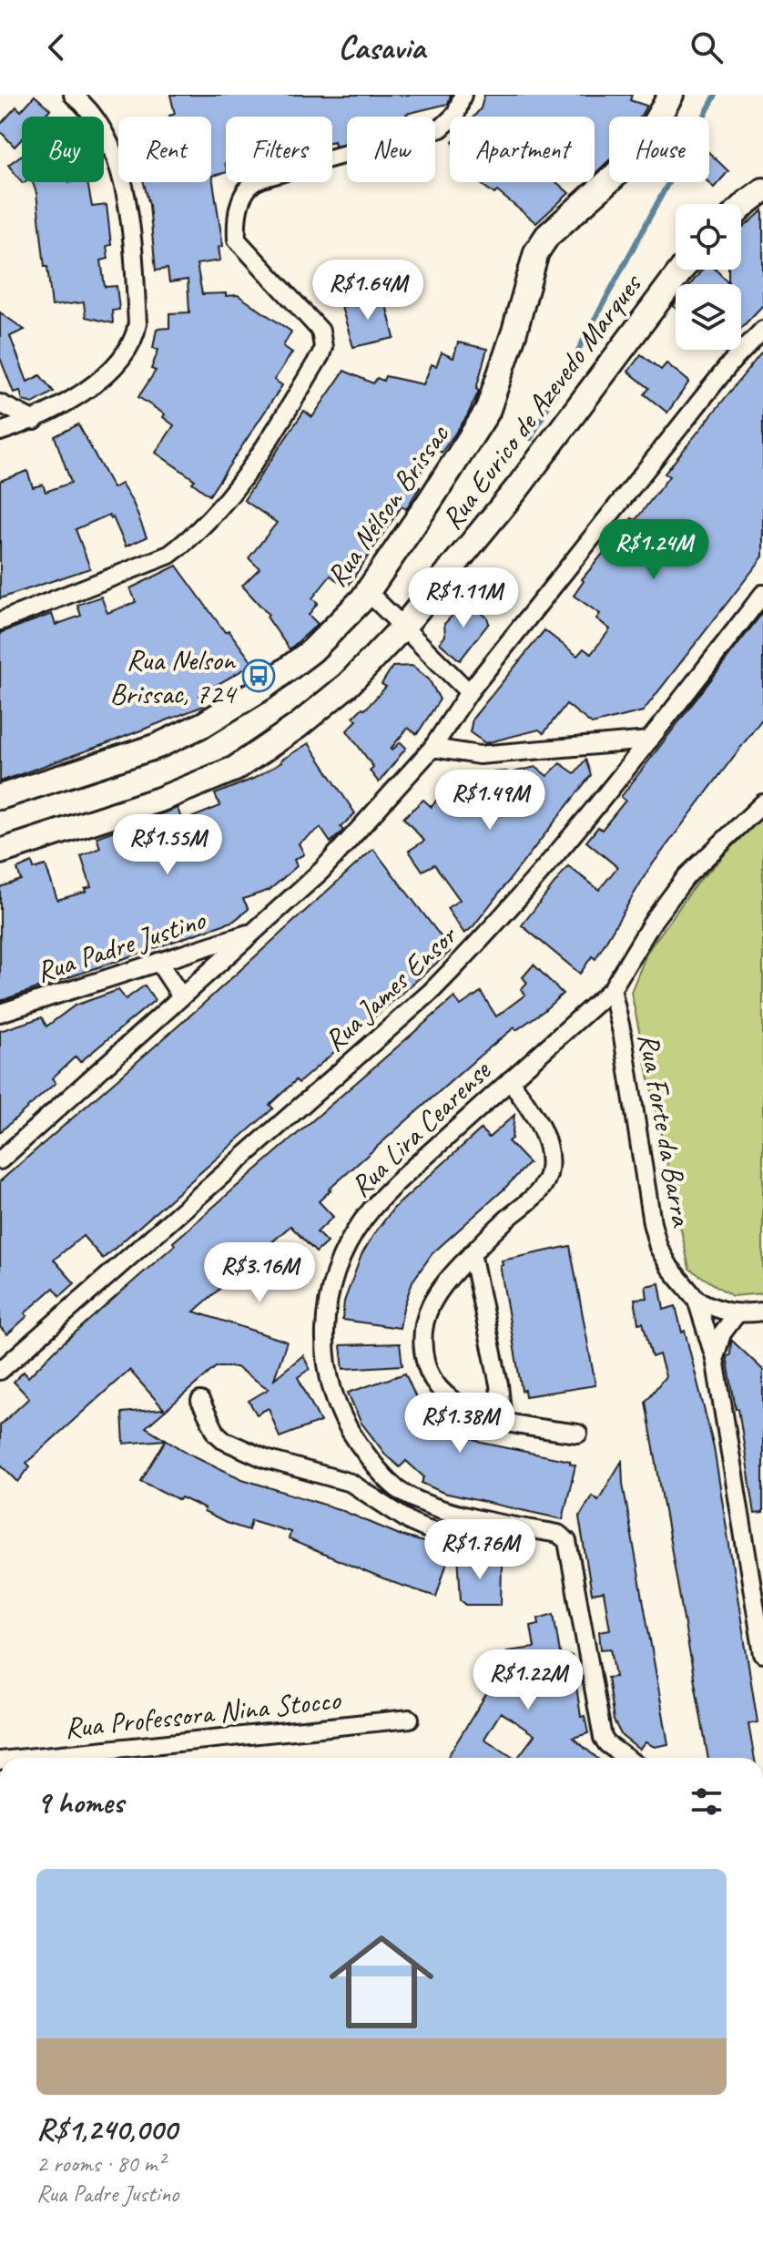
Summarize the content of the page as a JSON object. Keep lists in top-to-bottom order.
{
  "streets": {
    "street": [
      "Rua Eurico de Azevedo Marques",
      "Rua Nélson Brissac",
      "Rua Padre Justino",
      "Rua James Ensor",
      "Rua Lira Cearense",
      "Rua Forte da Barra",
      "Rua Professora Nina Stocco"
    ]
  },
  "crossings": [
    ["Rua Lira Cearense", "Rua Forte da Barra"]
  ],
  "places": {
    "bus stop": ["Rua Nelson Brissac, 724"]
  },
  "page": {
    "header": "Casavia",
    "chip": [
      "Buy",
      "Rent",
      "Filters",
      "New",
      "Apartment",
      "House"
    ],
    "price": [
      "R$1.64M",
      "R$1.24M",
      "R$1.11M",
      "R$1.49M",
      "R$1.55M",
      "R$3.16M",
      "R$1.38M",
      "R$1.76M",
      "R$1.22M"
    ],
    "heading": "9 homes",
    "list": [
      {
        "name": "R$1,240,000",
        "note": "2 rooms · 80 m² · Rua Padre Justino"
      }
    ]
  }
}
